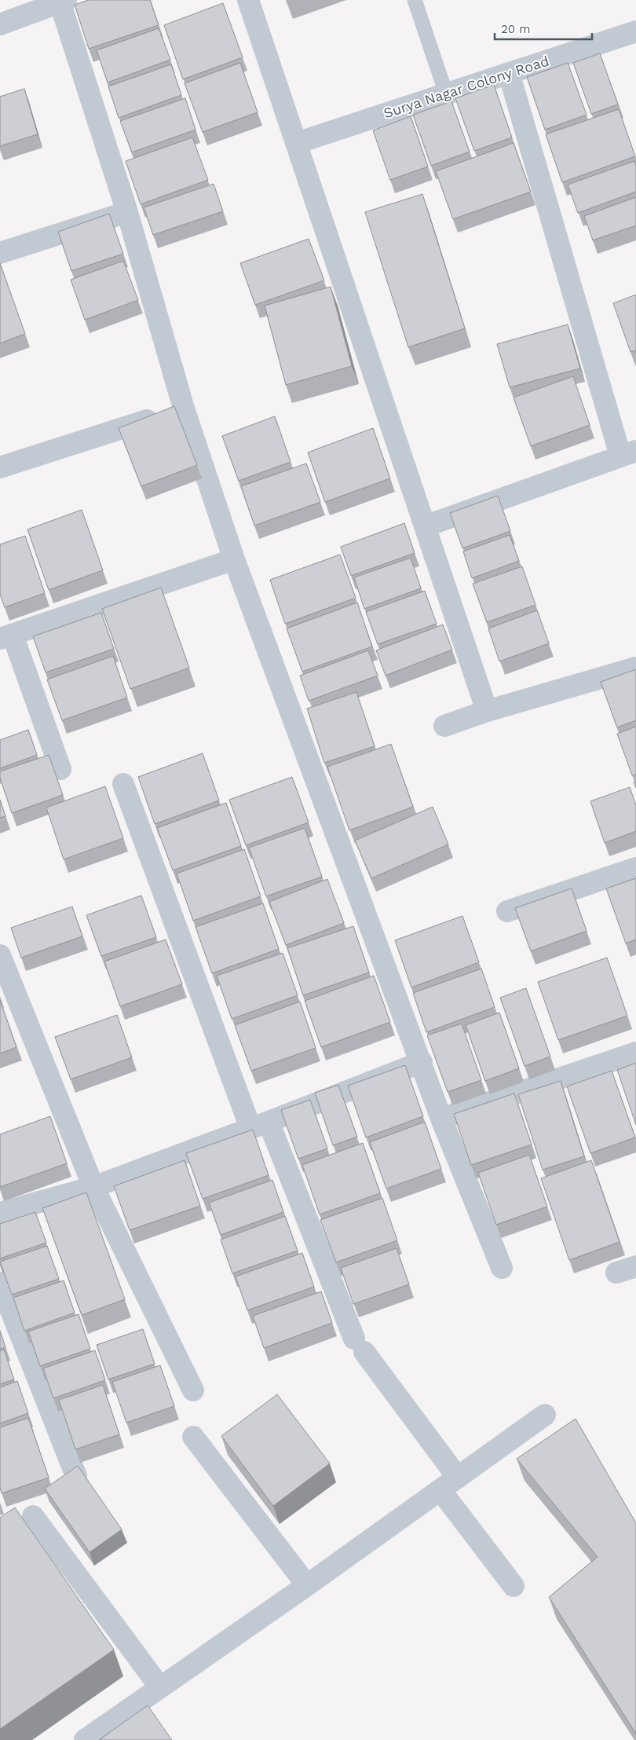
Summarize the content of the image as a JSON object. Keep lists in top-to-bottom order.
{
  "streets": {
    "street": ["Surya Nagar Colony Road"]
  },
  "scale_bar": "20 m"
}
